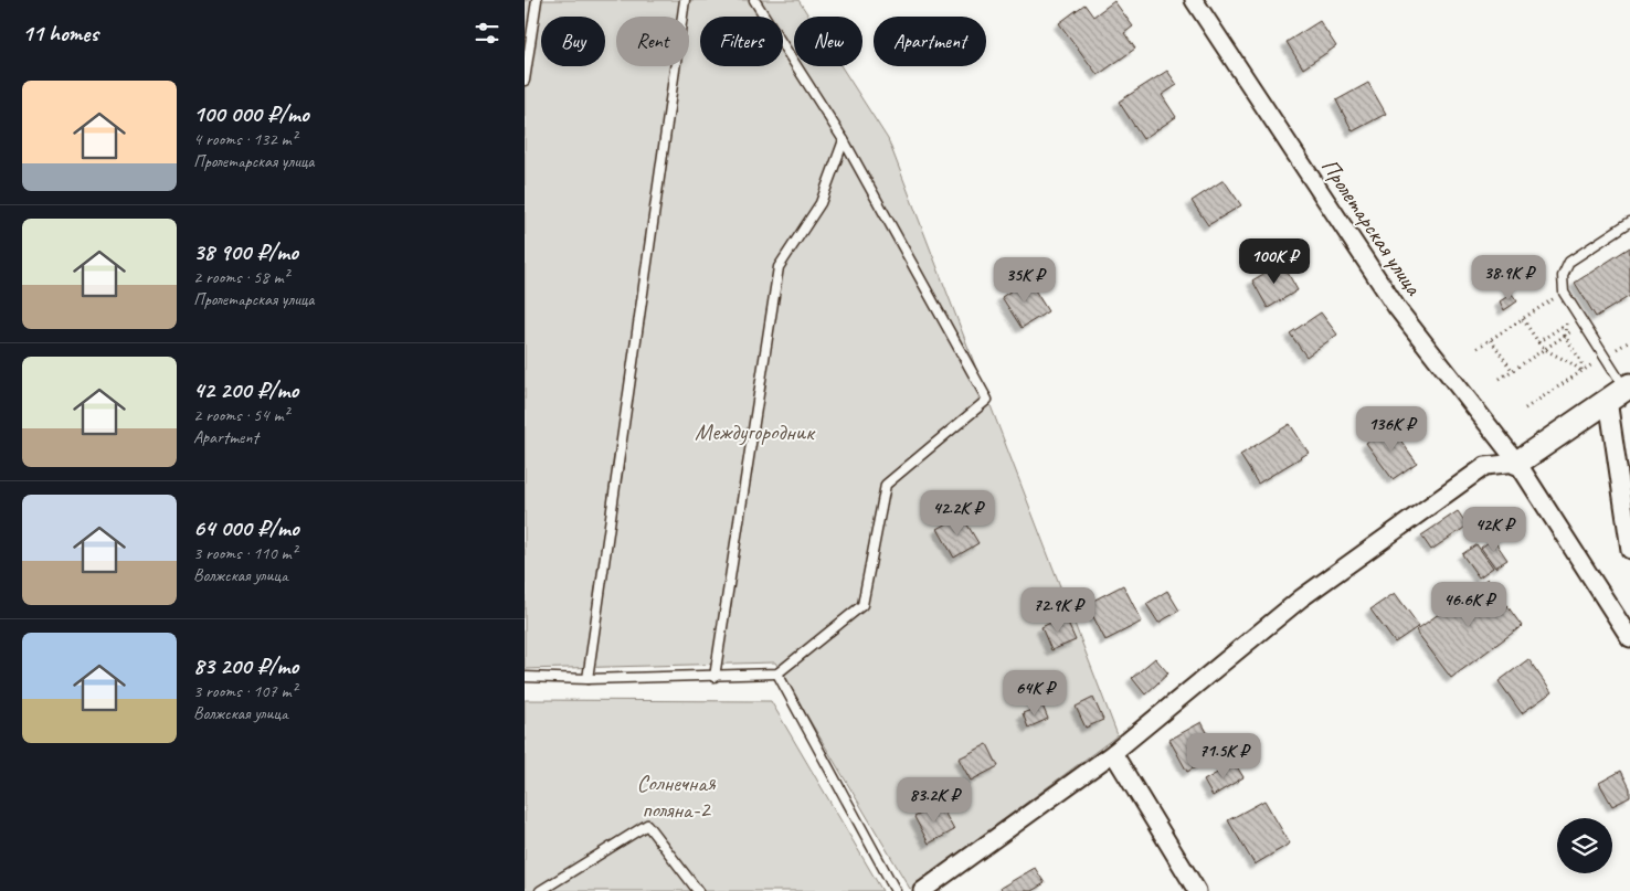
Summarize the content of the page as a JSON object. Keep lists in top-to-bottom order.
{
  "streets": {
    "street": ["Пролетарская улица"]
  },
  "parks": ["Междугородник", "Солнечная поляна-2"],
  "page": {
    "heading": "11 homes",
    "chip": [
      "Buy",
      "Rent",
      "Filters",
      "New",
      "Apartment"
    ],
    "list": [
      {
        "name": "100 000 ₽/mo",
        "note": "4 rooms · 132 m² · Пролетарская улица"
      },
      {
        "name": "38 900 ₽/mo",
        "note": "2 rooms · 58 m² · Пролетарская улица"
      },
      {
        "name": "42 200 ₽/mo",
        "note": "2 rooms · 54 m² · Apartment"
      },
      {
        "name": "64 000 ₽/mo",
        "note": "3 rooms · 110 m² · Волжская улица"
      },
      {
        "name": "83 200 ₽/mo",
        "note": "3 rooms · 107 m² · Волжская улица"
      }
    ],
    "price": [
      "100K ₽",
      "38.9K ₽",
      "35K ₽",
      "136K ₽",
      "42.2K ₽",
      "42K ₽",
      "46.6K ₽",
      "72.9K ₽",
      "64K ₽",
      "71.5K ₽",
      "83.2K ₽"
    ]
  }
}
